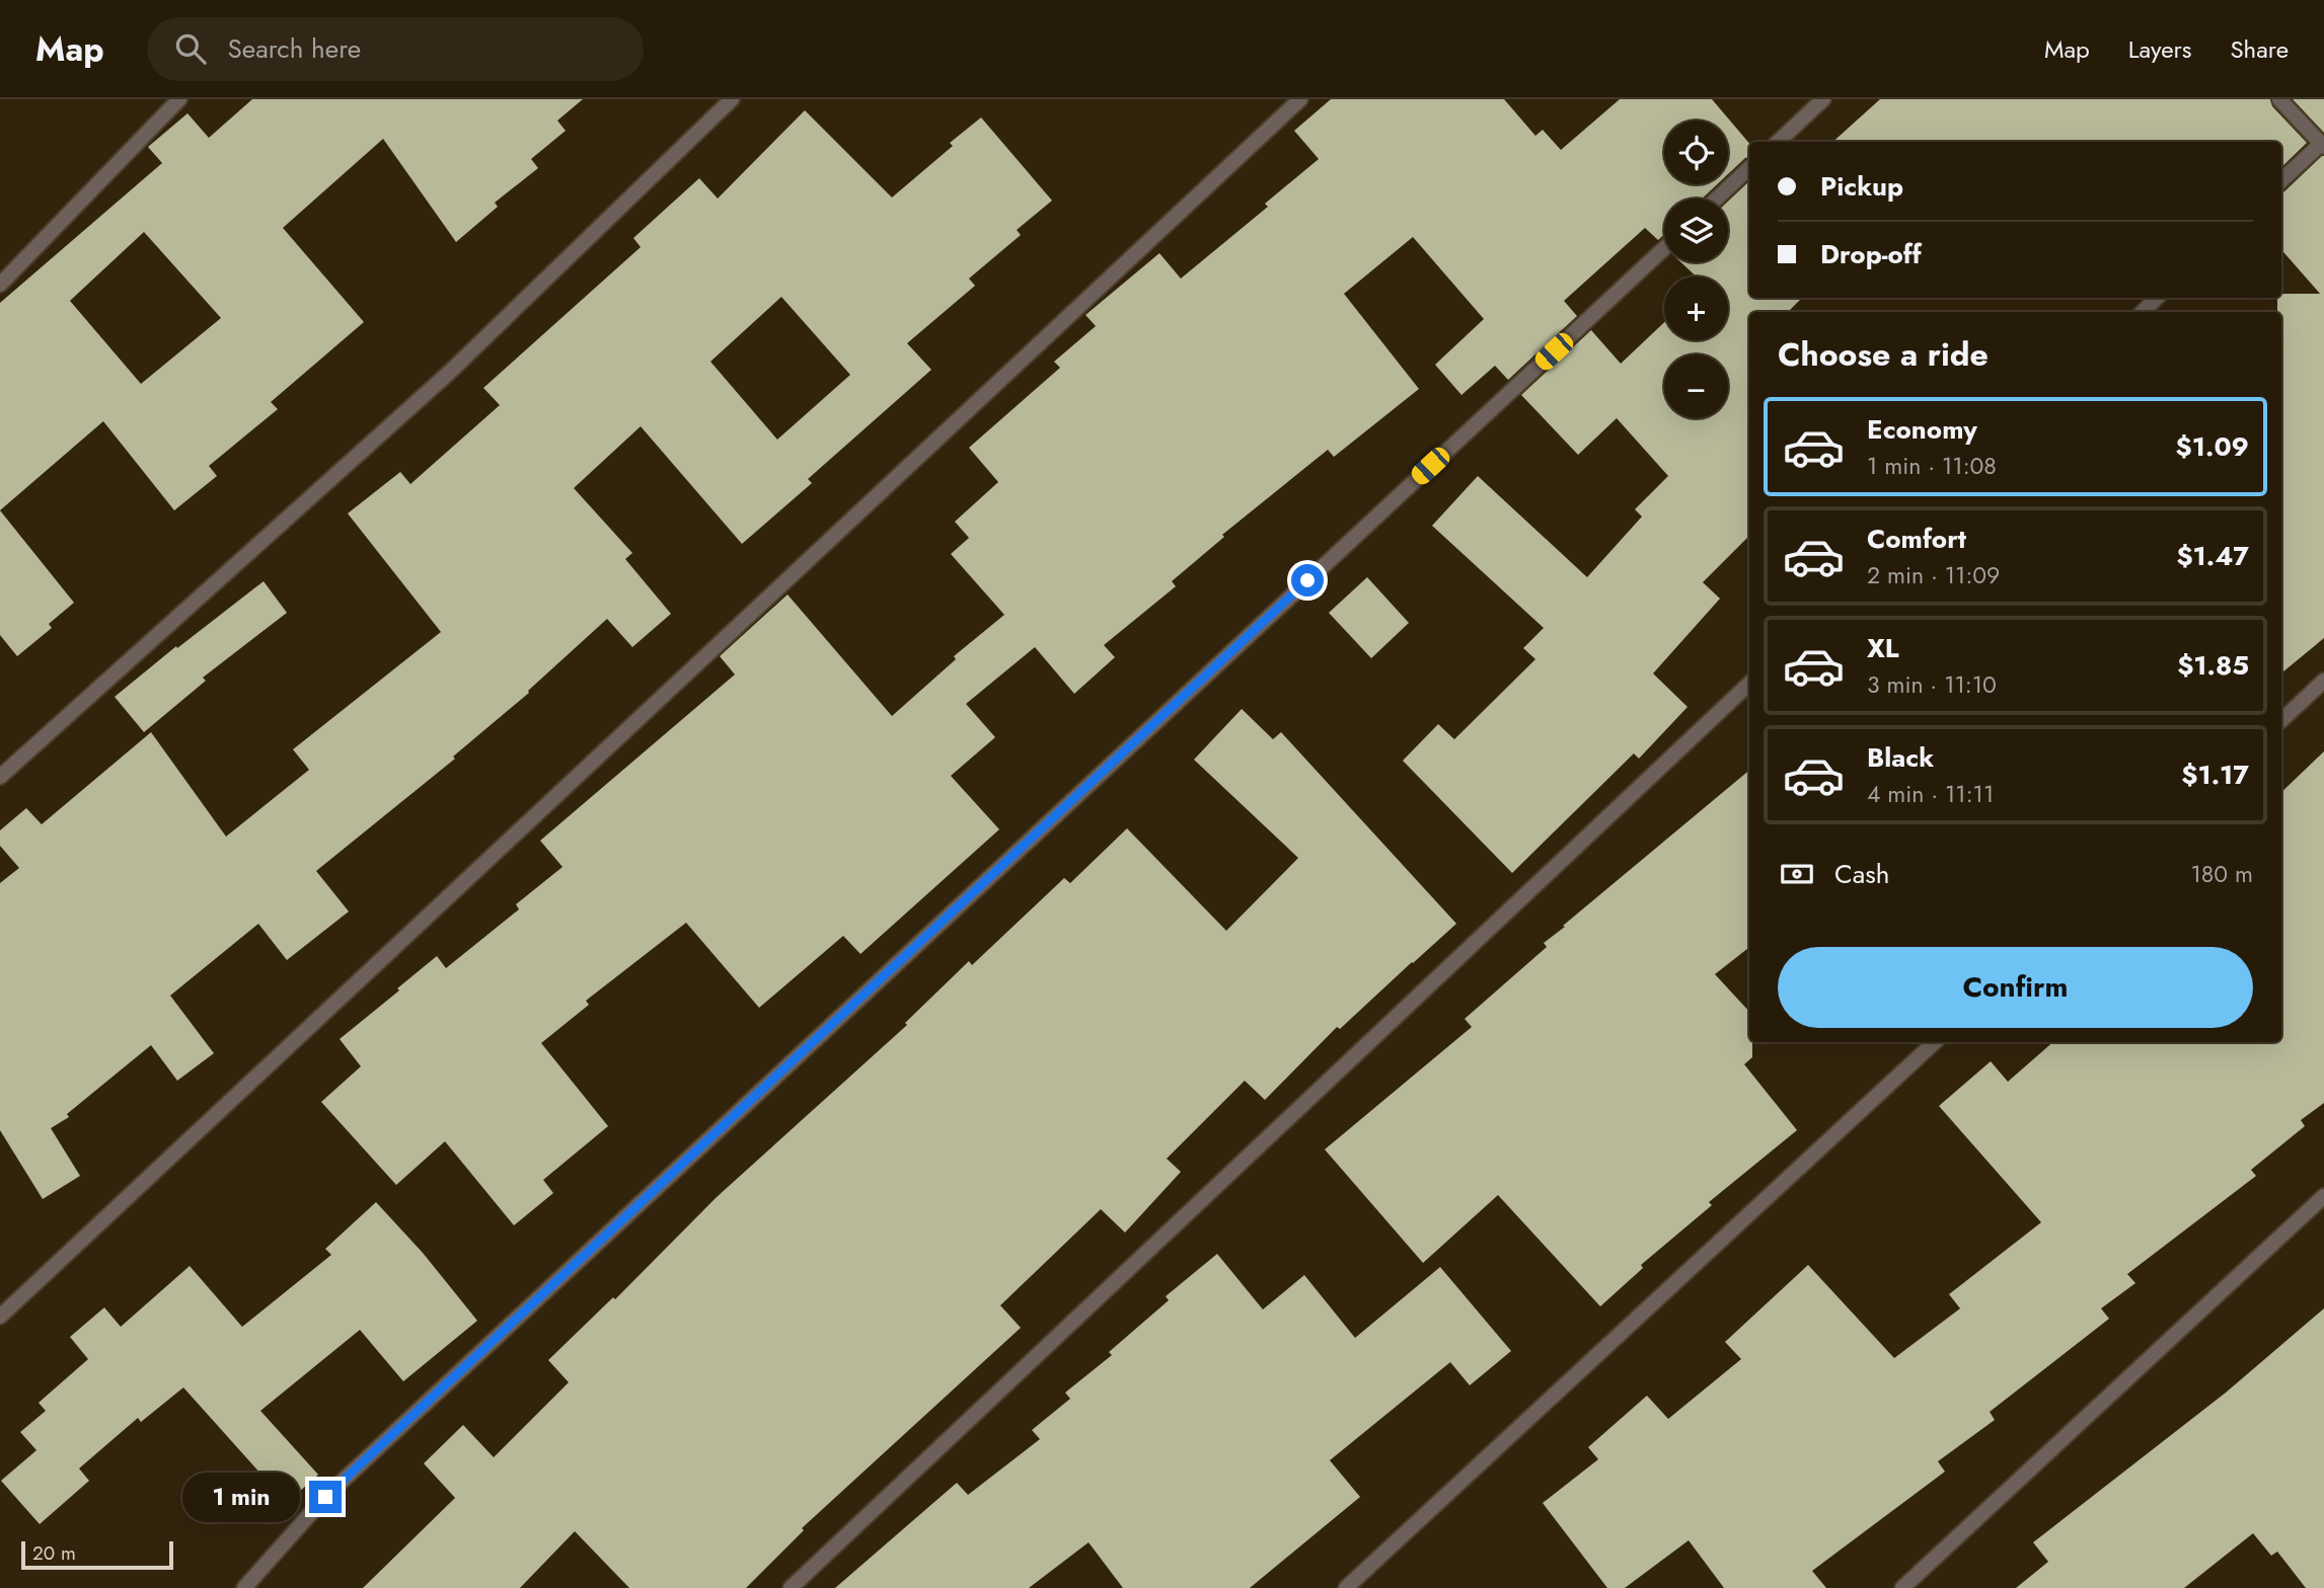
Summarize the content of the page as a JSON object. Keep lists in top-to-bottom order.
{
  "scale_bar": "20 m",
  "page": {
    "header": "Map",
    "search": "Search here",
    "nav": ["Map", "Layers", "Share"],
    "map_buttons": ["+", "−"],
    "banner": ["Pickup", "Drop-off"],
    "heading": "Choose a ride",
    "list": [
      {
        "name": "Economy",
        "note": "1 min · 11:08",
        "value": "$1.09"
      },
      {
        "name": "Comfort",
        "note": "2 min · 11:09",
        "value": "$1.47"
      },
      {
        "name": "XL",
        "note": "3 min · 11:10",
        "value": "$1.85"
      },
      {
        "name": "Black",
        "note": "4 min · 11:11",
        "value": "$1.17"
      }
    ],
    "pay": ["Cash", "180 m"],
    "buttons": "Confirm",
    "bubble": "1 min",
    "scale": "20 m"
  }
}
